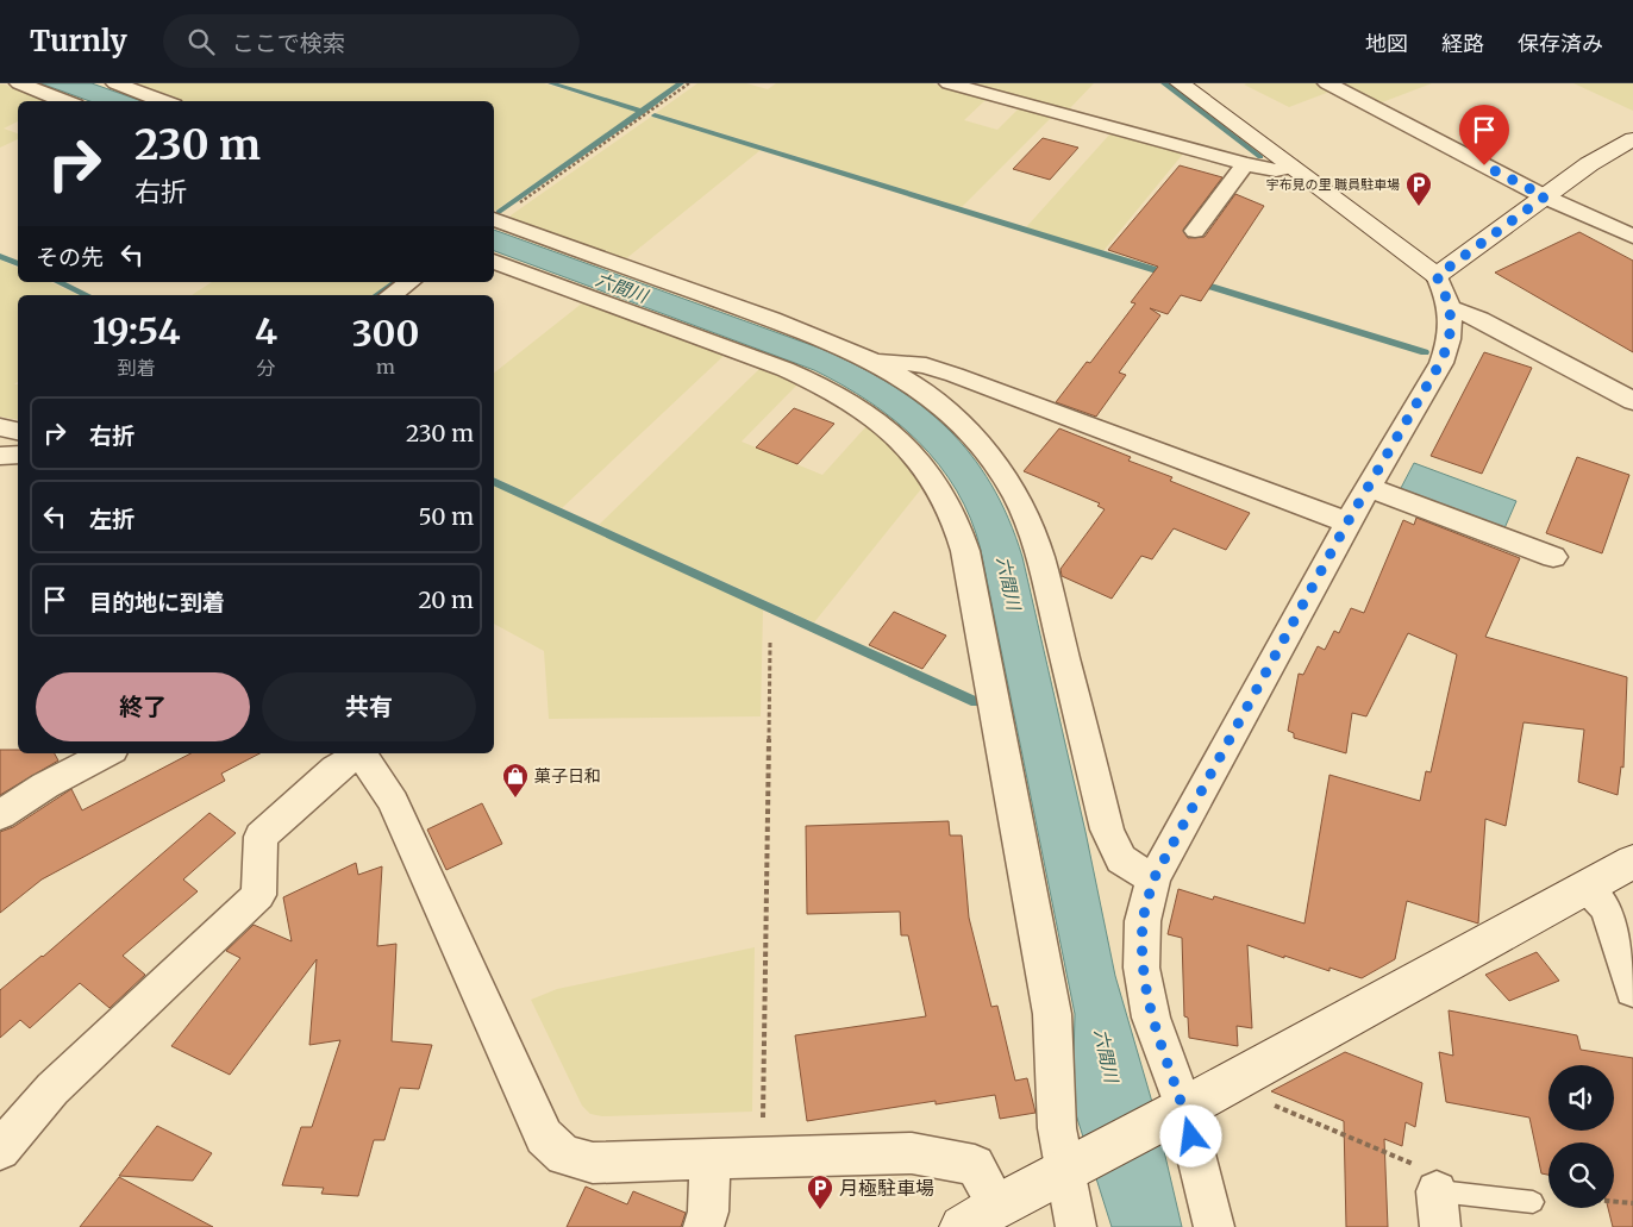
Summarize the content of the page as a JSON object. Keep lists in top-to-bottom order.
{
  "water": ["六間川"],
  "places": {
    "parking": ["宇布見の里 職員駐車場", "月極駐車場"],
    "shop": ["菓子日和"]
  },
  "page": {
    "header": "Turnly",
    "search": "ここで検索",
    "nav": ["地図", "経路", "保存済み"],
    "turn": ["230 m", "右折"],
    "then": "その先",
    "eta": [
      "19:54",
      "到着",
      "4",
      "分",
      "300",
      "m"
    ],
    "list": [
      {
        "name": "右折",
        "value": "230 m"
      },
      {
        "name": "左折",
        "value": "50 m"
      },
      {
        "name": "目的地に到着",
        "value": "20 m"
      }
    ],
    "buttons": ["終了", "共有"]
  }
}
